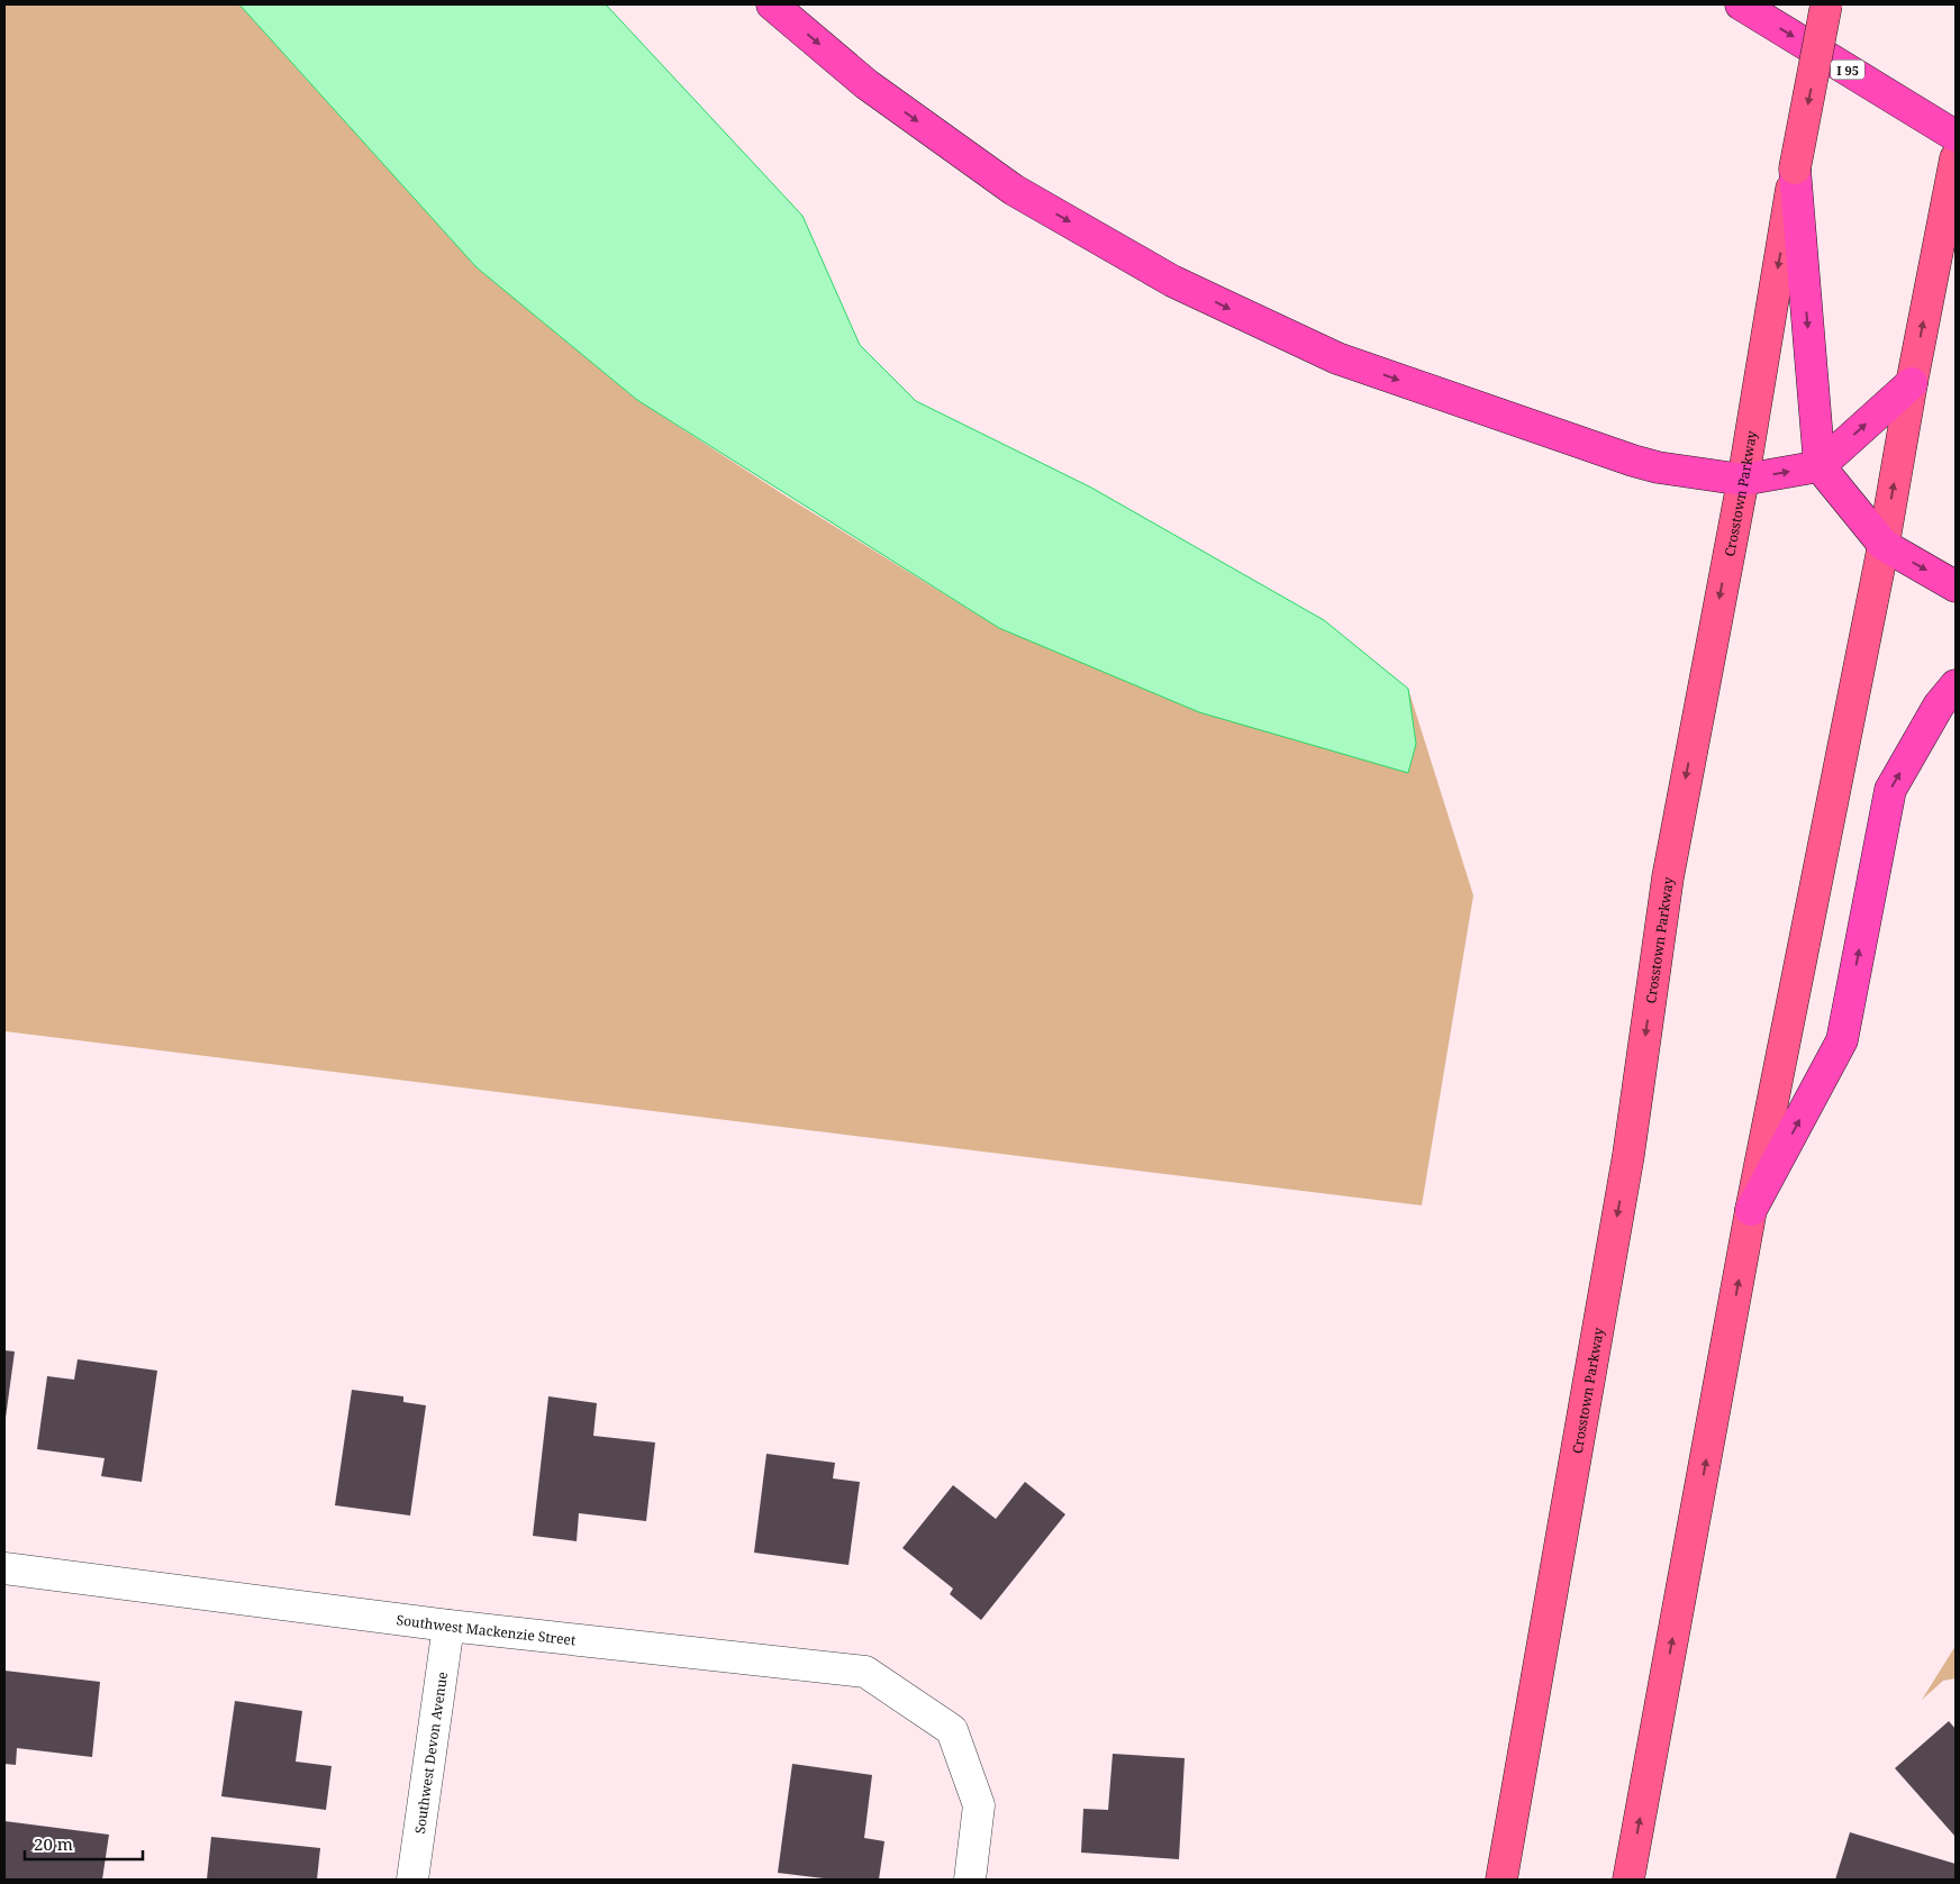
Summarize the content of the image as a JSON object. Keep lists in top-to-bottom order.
{
  "streets": {
    "highway": ["I 95"],
    "main road": ["Crosstown Parkway"],
    "street": ["Southwest Mackenzie Street", "Southwest Devon Avenue"]
  },
  "crossings": [
    ["Southwest Mackenzie Street", "Southwest Devon Avenue"]
  ],
  "scale_bar": "20 m"
}
